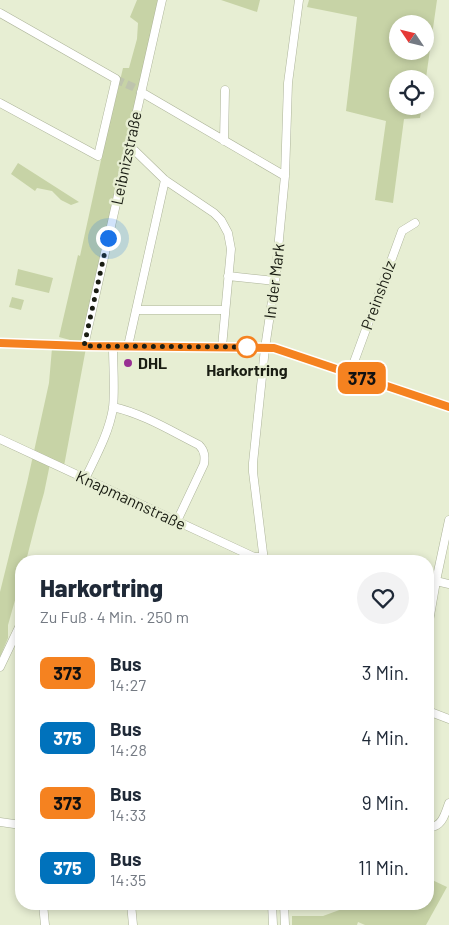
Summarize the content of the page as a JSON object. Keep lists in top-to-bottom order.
{
  "streets": {
    "street": [
      "Leibnizstraße",
      "In der Mark",
      "Preinsholz",
      "Knapmannstraße"
    ]
  },
  "places": ["Harkortring", "DHL"],
  "lines": ["bus line 373"],
  "north": "top left",
  "page": {
    "on_map": "373",
    "heading": ["Harkortring", "Zu Fuß · 4 Min. · 250 m"],
    "list": [
      {
        "mark": "373",
        "name": "Bus",
        "note": "14:27",
        "value": "3 Min."
      },
      {
        "mark": "375",
        "name": "Bus",
        "note": "14:28",
        "value": "4 Min."
      },
      {
        "mark": "373",
        "name": "Bus",
        "note": "14:33",
        "value": "9 Min."
      },
      {
        "mark": "375",
        "name": "Bus",
        "note": "14:35",
        "value": "11 Min."
      }
    ]
  }
}
